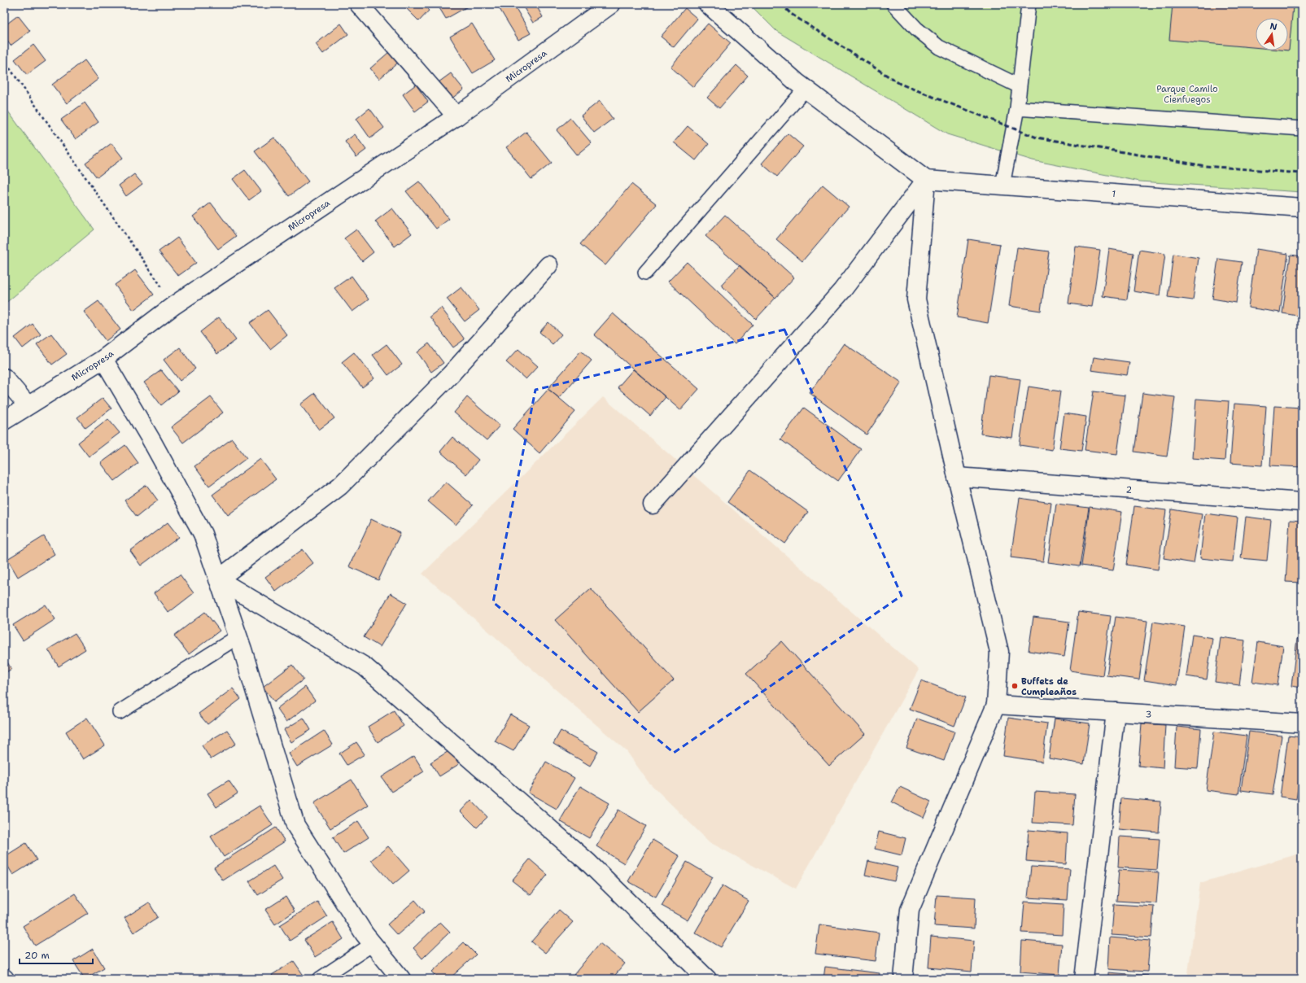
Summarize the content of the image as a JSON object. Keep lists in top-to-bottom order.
{
  "streets": {
    "street": [
      "Micropresa",
      "1",
      "2",
      "3"
    ]
  },
  "parks": ["Parque Camilo Cienfuegos"],
  "places": ["Buffets de Cumpleaños"],
  "scale_bar": "20 m",
  "north": "top"
}
